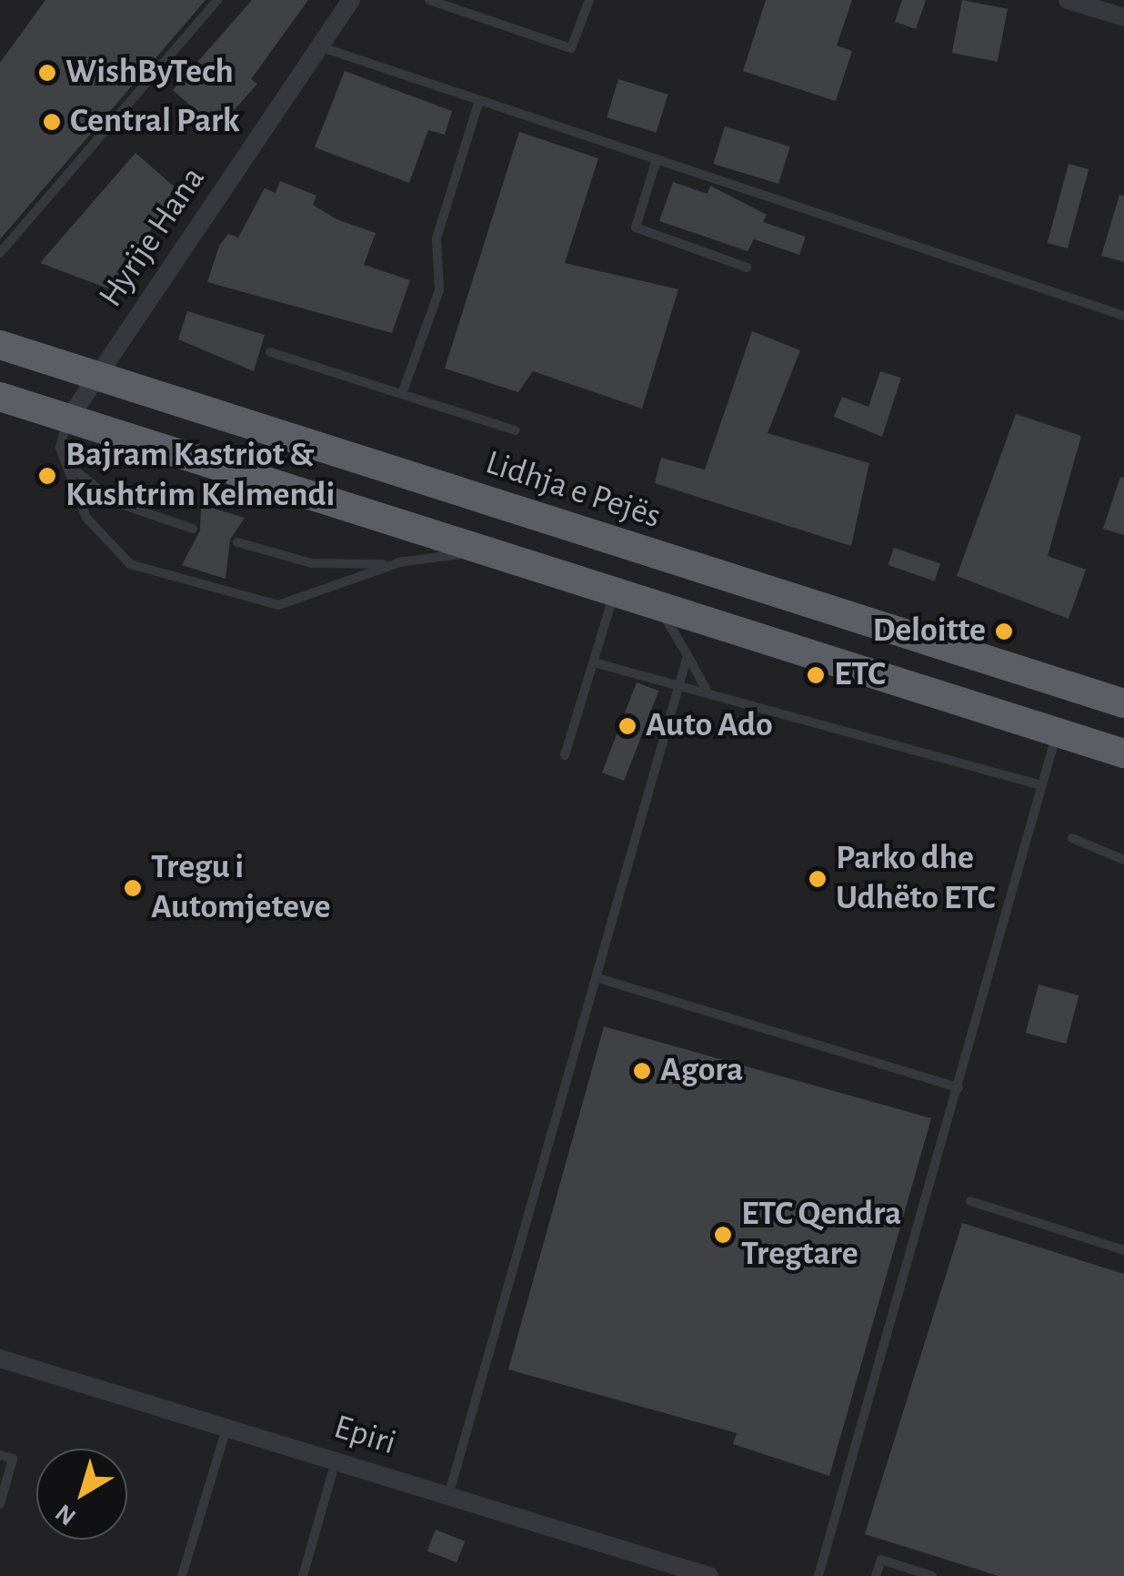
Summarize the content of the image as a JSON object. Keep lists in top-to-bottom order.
{
  "streets": {
    "highway": ["Lidhja e Pejës"],
    "street": ["Hyrije Hana", "Epiri"]
  },
  "crossings": [
    ["Hyrije Hana", "Lidhja e Pejës"]
  ],
  "places": [
    "WishByTech",
    "Central Park",
    "Bajram Kastriot & Kushtrim Kelmendi",
    "Deloitte",
    "ETC",
    "Auto Ado",
    "Parko dhe Udhëto ETC",
    "Tregu i Automjeteve",
    "Agora",
    "ETC Qendra Tregtare"
  ],
  "north": "bottom left"
}
